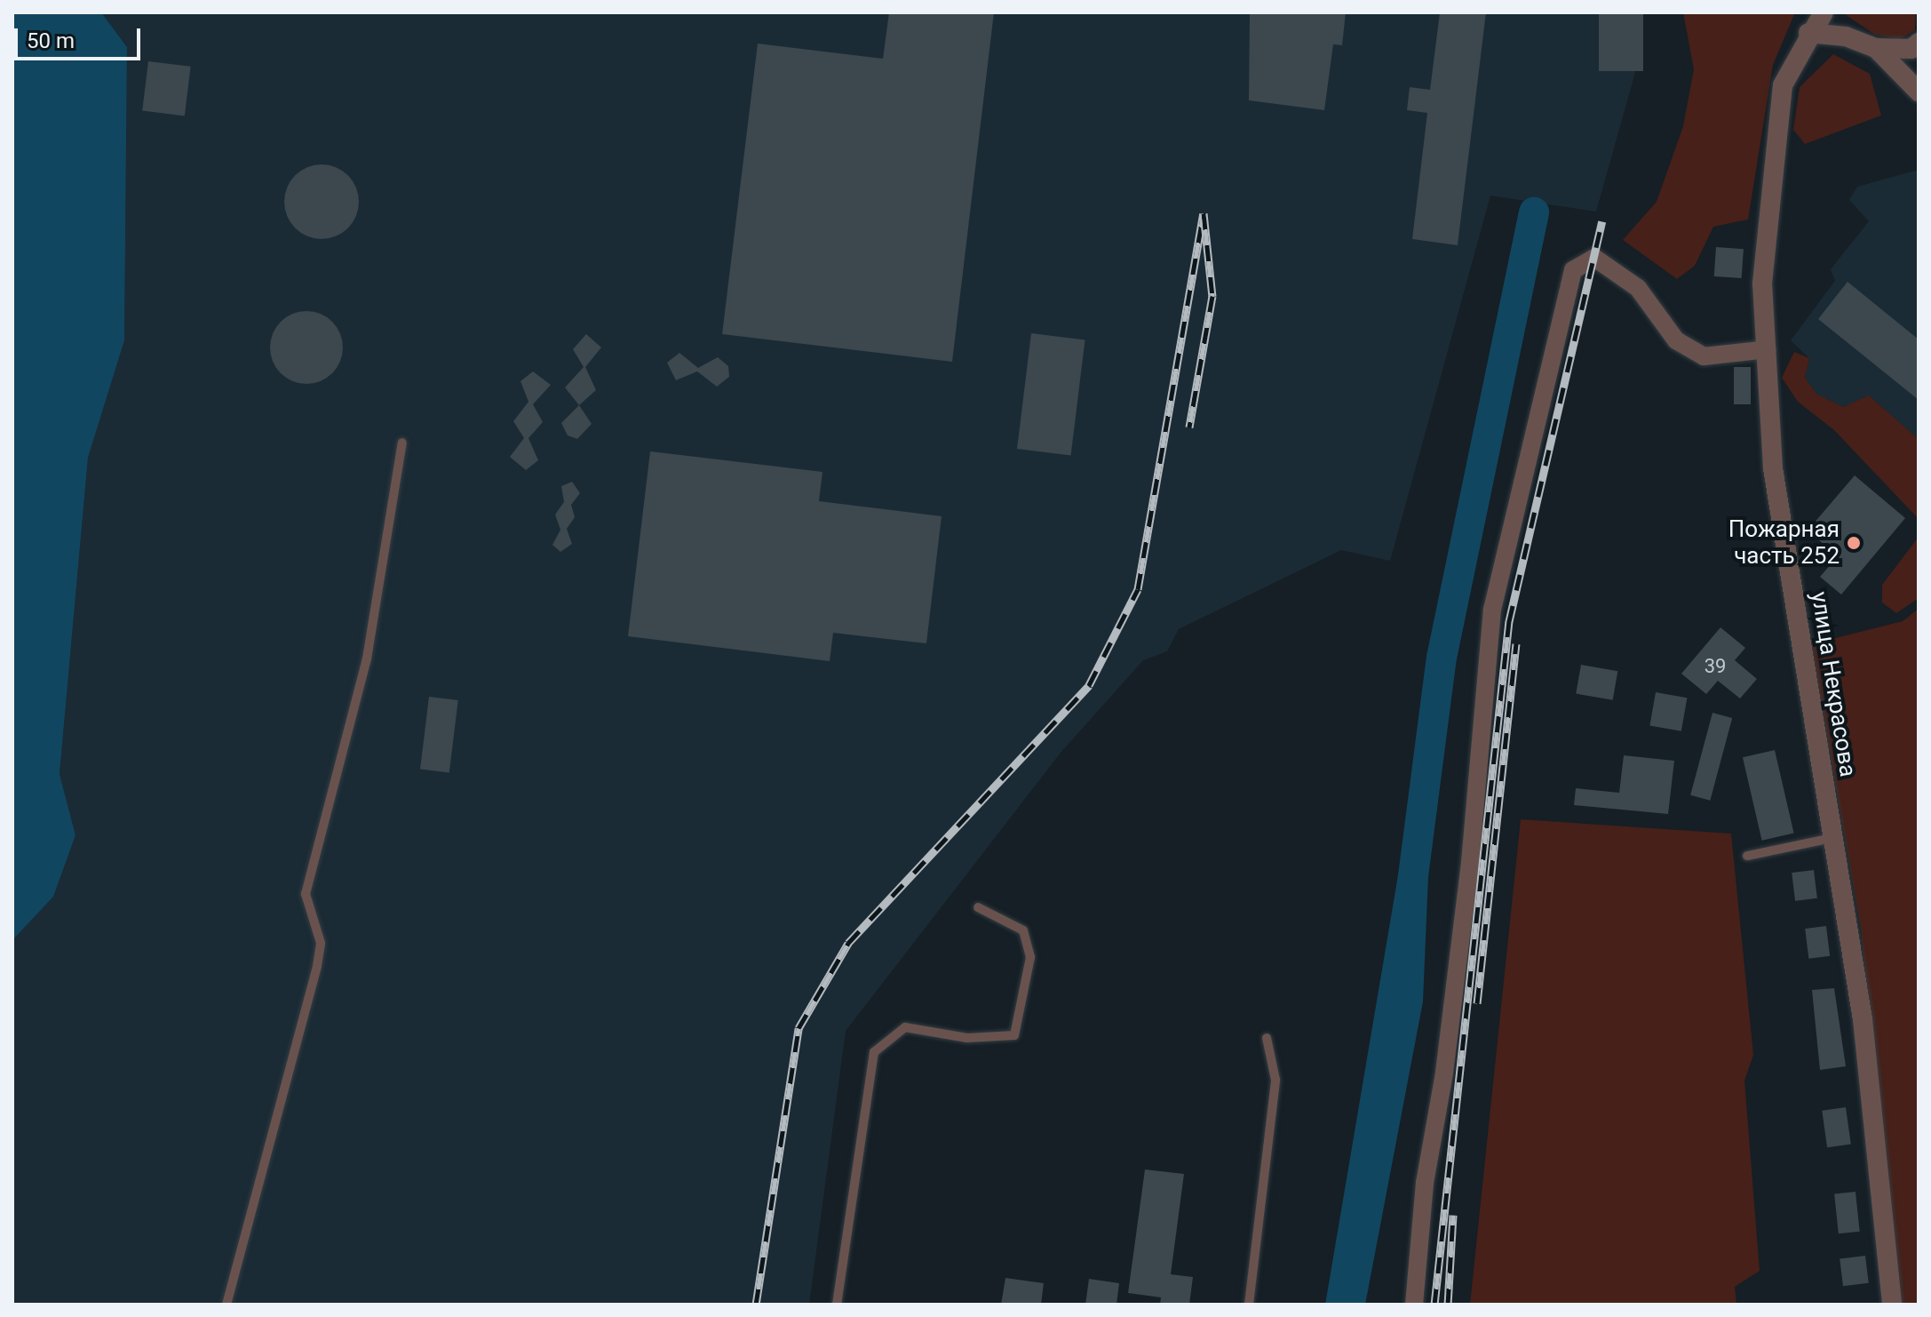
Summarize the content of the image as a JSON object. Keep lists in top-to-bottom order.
{
  "streets": {
    "street": ["улица Некрасова"]
  },
  "places": ["Пожарная часть 252"],
  "house_numbers": ["39"],
  "scale_bar": "50 m"
}
